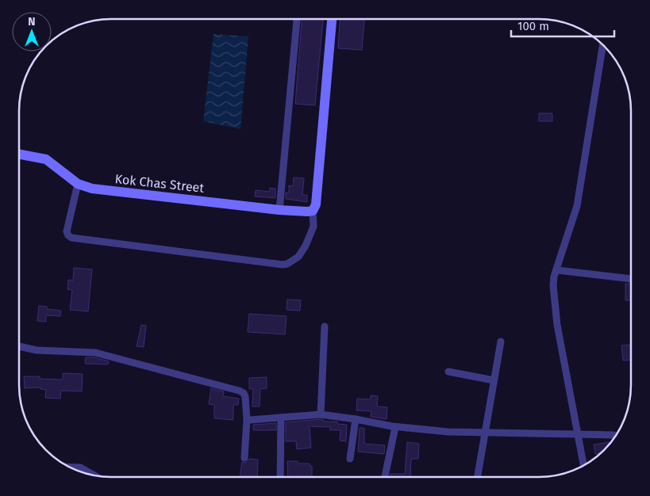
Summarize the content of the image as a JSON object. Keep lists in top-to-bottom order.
{
  "streets": {
    "street": ["Kok Chas Street"]
  },
  "scale_bar": "100 m",
  "north": "top"
}
